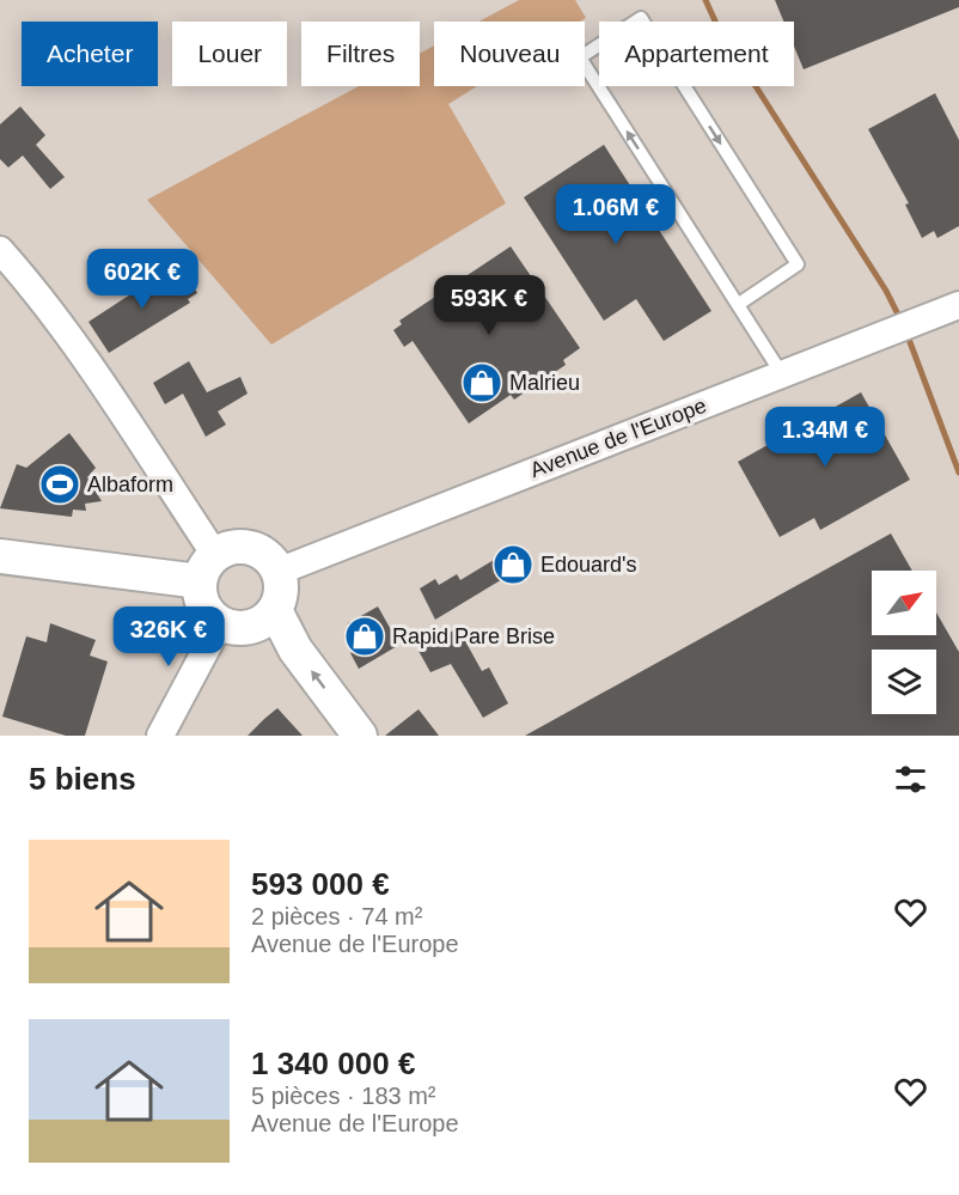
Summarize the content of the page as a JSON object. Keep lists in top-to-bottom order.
{
  "streets": {
    "street": ["Avenue de l'Europe"]
  },
  "places": {
    "shop": ["Malrieu", "Edouard's", "Rapid Pare Brise"],
    "sports": ["Albaform"]
  },
  "north": "top right",
  "page": {
    "chip": [
      "Acheter",
      "Louer",
      "Filtres",
      "Nouveau",
      "Appartement"
    ],
    "price": [
      "1.06M €",
      "602K €",
      "593K €",
      "1.34M €",
      "326K €"
    ],
    "heading": "5 biens",
    "list": [
      {
        "name": "593 000 €",
        "note": "2 pièces · 74 m² · Avenue de l'Europe"
      },
      {
        "name": "1 340 000 €",
        "note": "5 pièces · 183 m² · Avenue de l'Europe"
      }
    ]
  }
}
